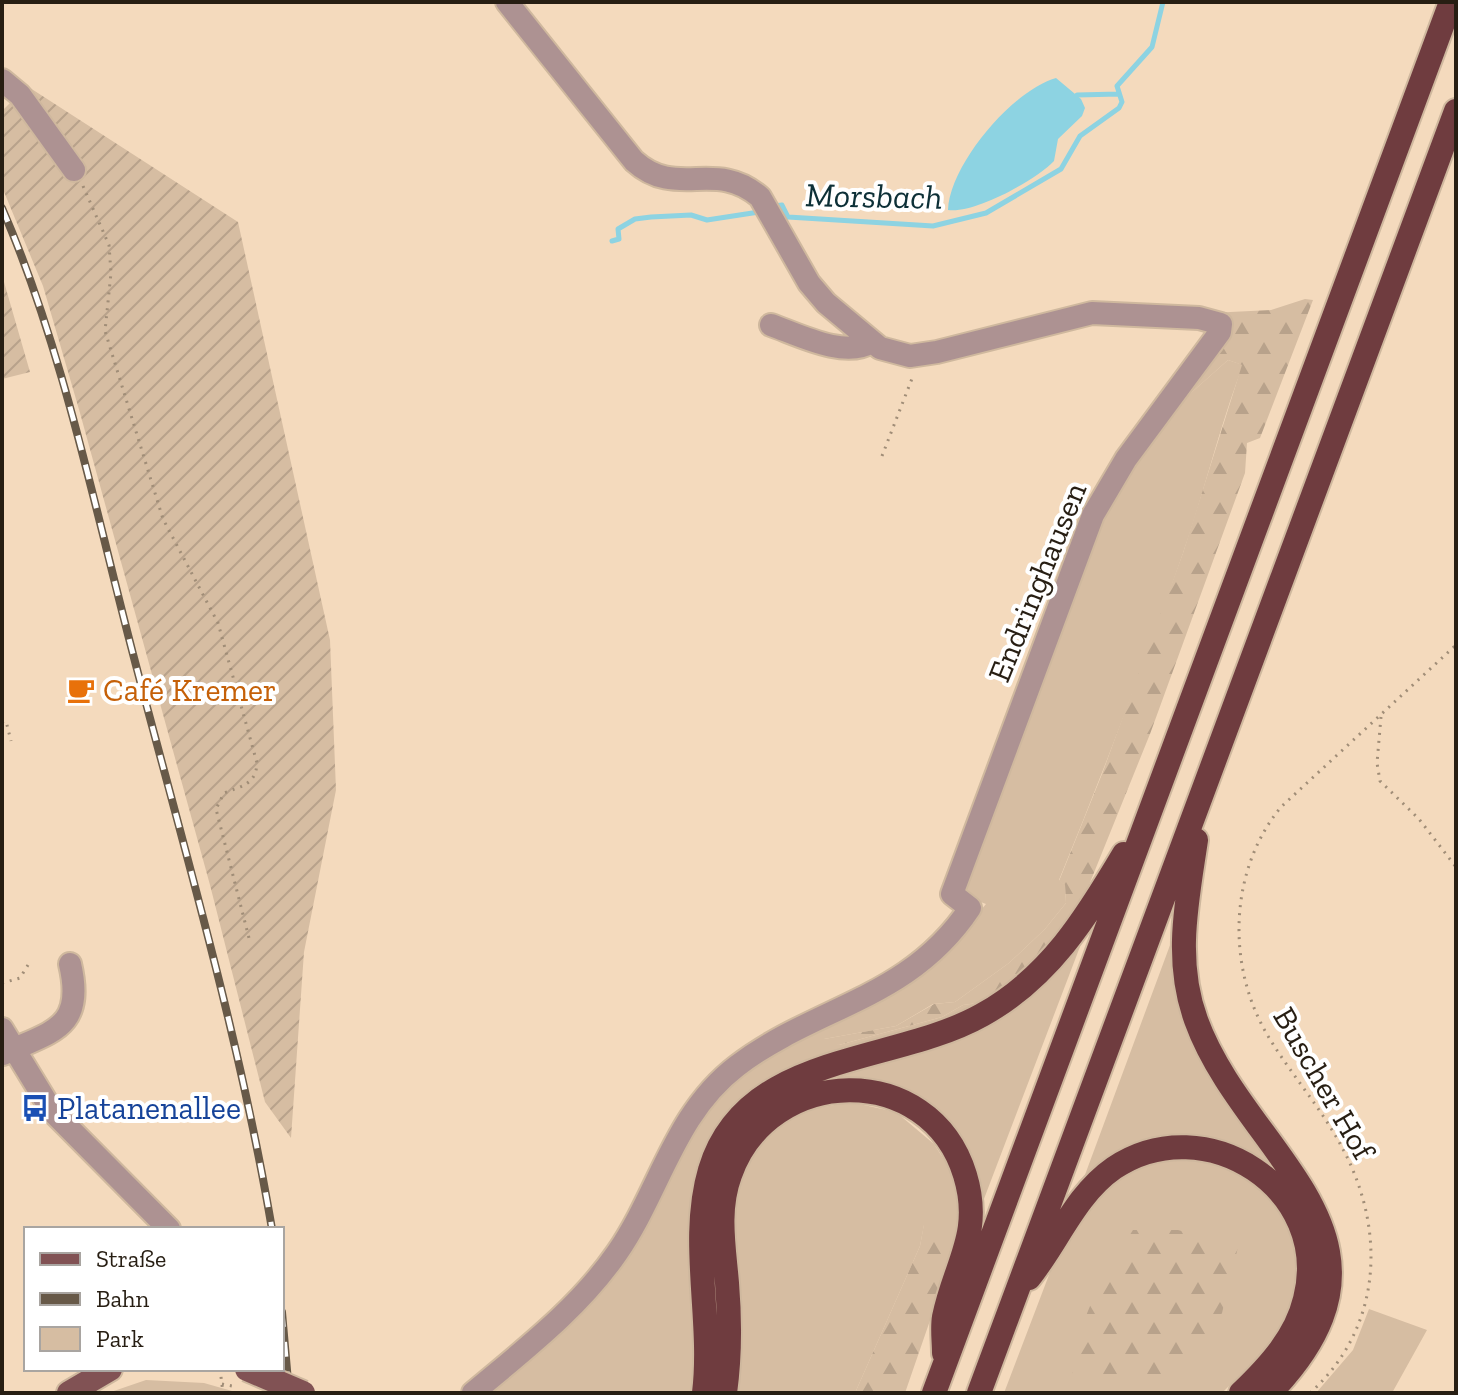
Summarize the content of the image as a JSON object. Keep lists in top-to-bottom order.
{
  "streets": {
    "street": ["Endringhausen"],
    "path": ["Buscher Hof"]
  },
  "water": ["Morsbach"],
  "places": {
    "cafe": ["Café Kremer"],
    "bus stop": ["Platanenallee"]
  },
  "legend": ["Straße", "Bahn", "Park"]
}
